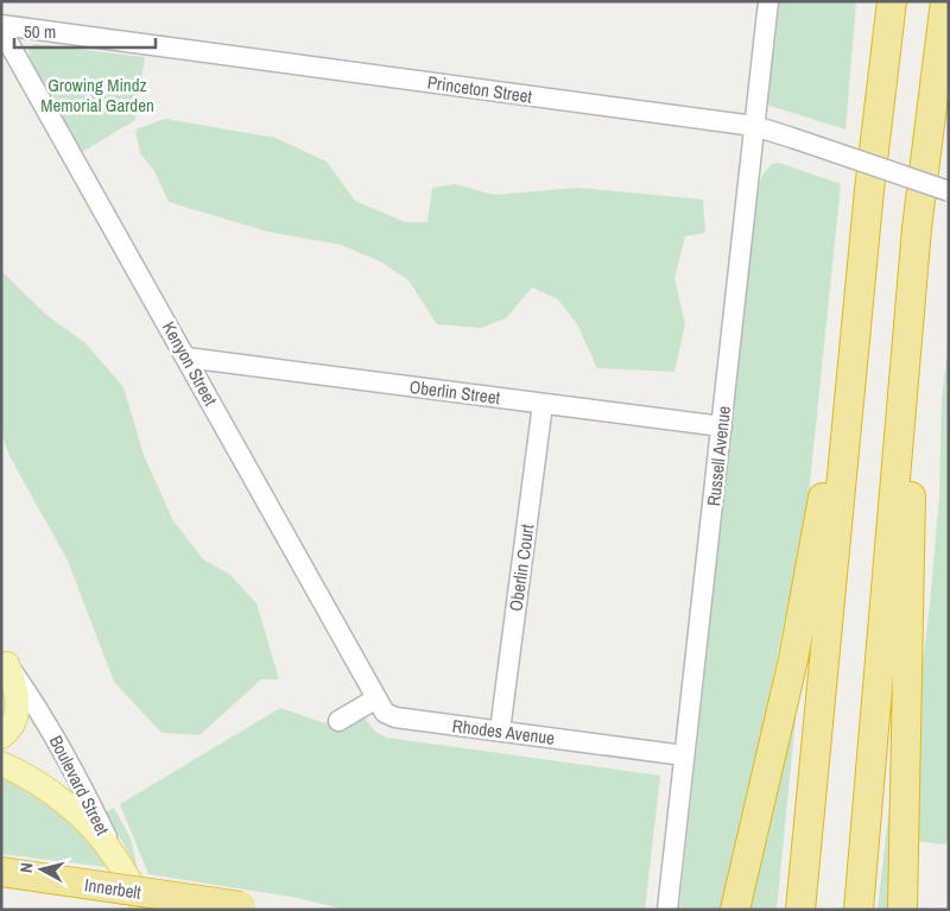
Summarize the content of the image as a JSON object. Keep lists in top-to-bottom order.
{
  "streets": {
    "highway": ["Innerbelt"],
    "main road": ["Boulevard Street"],
    "street": [
      "Princeton Street",
      "Kenyon Street",
      "Oberlin Street",
      "Russell Avenue",
      "Oberlin Court",
      "Rhodes Avenue"
    ]
  },
  "crossings": [
    ["Princeton Street", "Kenyon Street"],
    ["Princeton Street", "Russell Avenue"],
    ["Kenyon Street", "Oberlin Street"],
    ["Kenyon Street", "Rhodes Avenue"],
    ["Oberlin Street", "Russell Avenue"],
    ["Oberlin Street", "Oberlin Court"],
    ["Russell Avenue", "Rhodes Avenue"],
    ["Oberlin Court", "Rhodes Avenue"]
  ],
  "parks": ["Growing Mindz Memorial Garden"],
  "scale_bar": "50 m",
  "north": "left"
}
